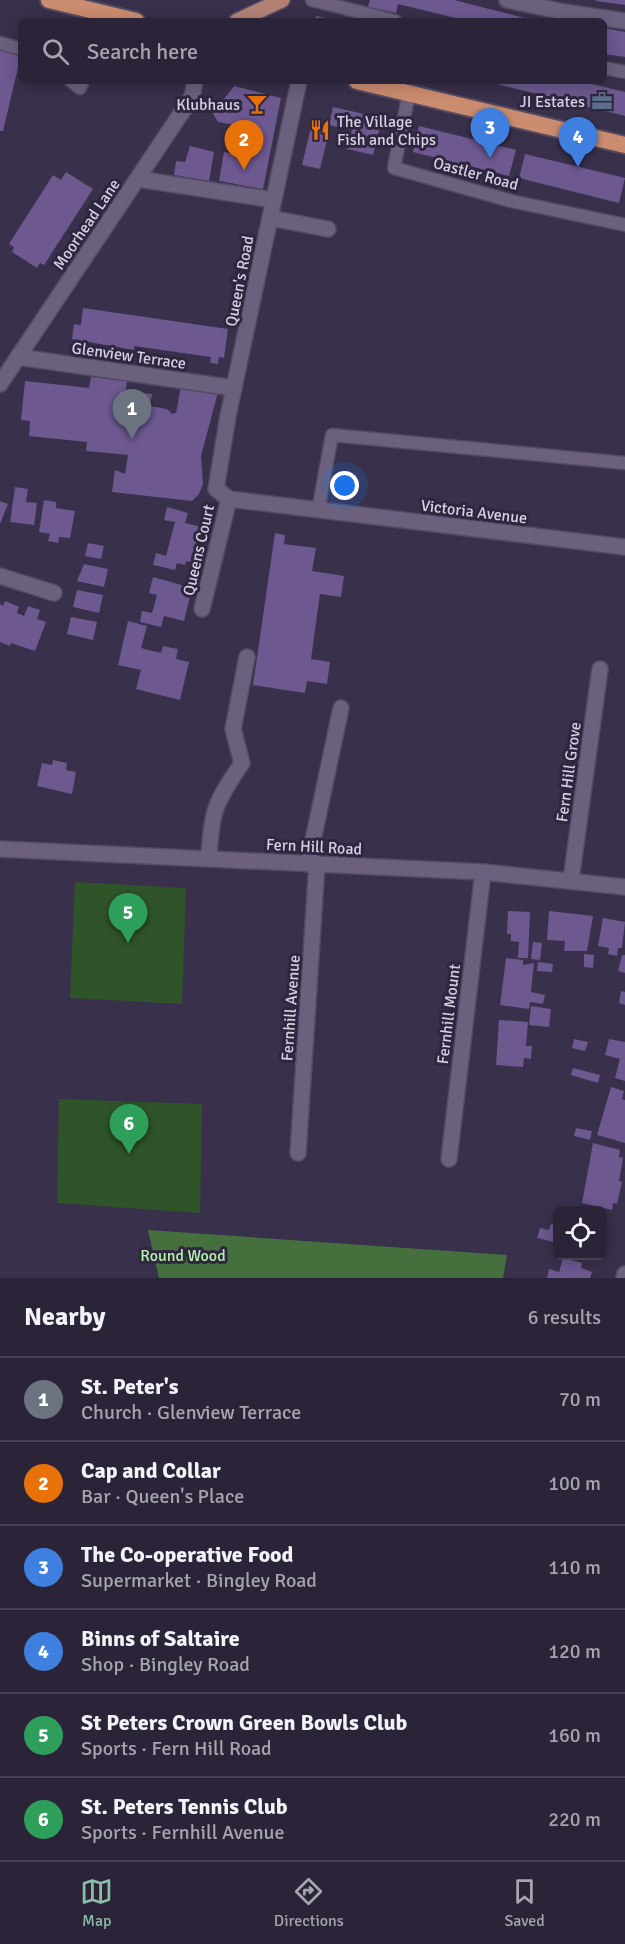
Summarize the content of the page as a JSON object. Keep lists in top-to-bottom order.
{
  "streets": {
    "street": [
      "Moorhead Lane",
      "Queen's Road",
      "Glenview Terrace",
      "Victoria Avenue",
      "Queens Court",
      "Fern Hill Grove",
      "Fern Hill Road",
      "Fernhill Avenue",
      "Fernhill Mount"
    ],
    "lane": ["Oastler Road"]
  },
  "crossings": [
    ["Moorhead Lane", "Glenview Terrace"],
    ["Queen's Road", "Glenview Terrace"],
    ["Queen's Road", "Victoria Avenue"],
    ["Queen's Road", "Queens Court"],
    ["Victoria Avenue", "Queens Court"],
    ["Fern Hill Grove", "Fern Hill Road"],
    ["Fern Hill Road", "Fernhill Avenue"],
    ["Fern Hill Road", "Fernhill Mount"]
  ],
  "parks": ["Round Wood"],
  "places": {
    "office": ["JI Estates"],
    "bar": ["Klubhaus"],
    "restaurant": ["The Village Fish and Chips"]
  },
  "page": {
    "search": "Search here",
    "pins": [
      "3",
      "4",
      "2",
      "1",
      "5",
      "6"
    ],
    "heading": ["Nearby", "6 results"],
    "list": [
      {
        "mark": "1",
        "name": "St. Peter's",
        "note": "Church · Glenview Terrace",
        "value": "70 m"
      },
      {
        "mark": "2",
        "name": "Cap and Collar",
        "note": "Bar · Queen's Place",
        "value": "100 m"
      },
      {
        "mark": "3",
        "name": "The Co-operative Food",
        "note": "Supermarket · Bingley Road",
        "value": "110 m"
      },
      {
        "mark": "4",
        "name": "Binns of Saltaire",
        "note": "Shop · Bingley Road",
        "value": "120 m"
      },
      {
        "mark": "5",
        "name": "St Peters Crown Green Bowls Club",
        "note": "Sports · Fern Hill Road",
        "value": "160 m"
      },
      {
        "mark": "6",
        "name": "St. Peters Tennis Club",
        "note": "Sports · Fernhill Avenue",
        "value": "220 m"
      }
    ],
    "nav": ["Map", "Directions", "Saved"]
  }
}
